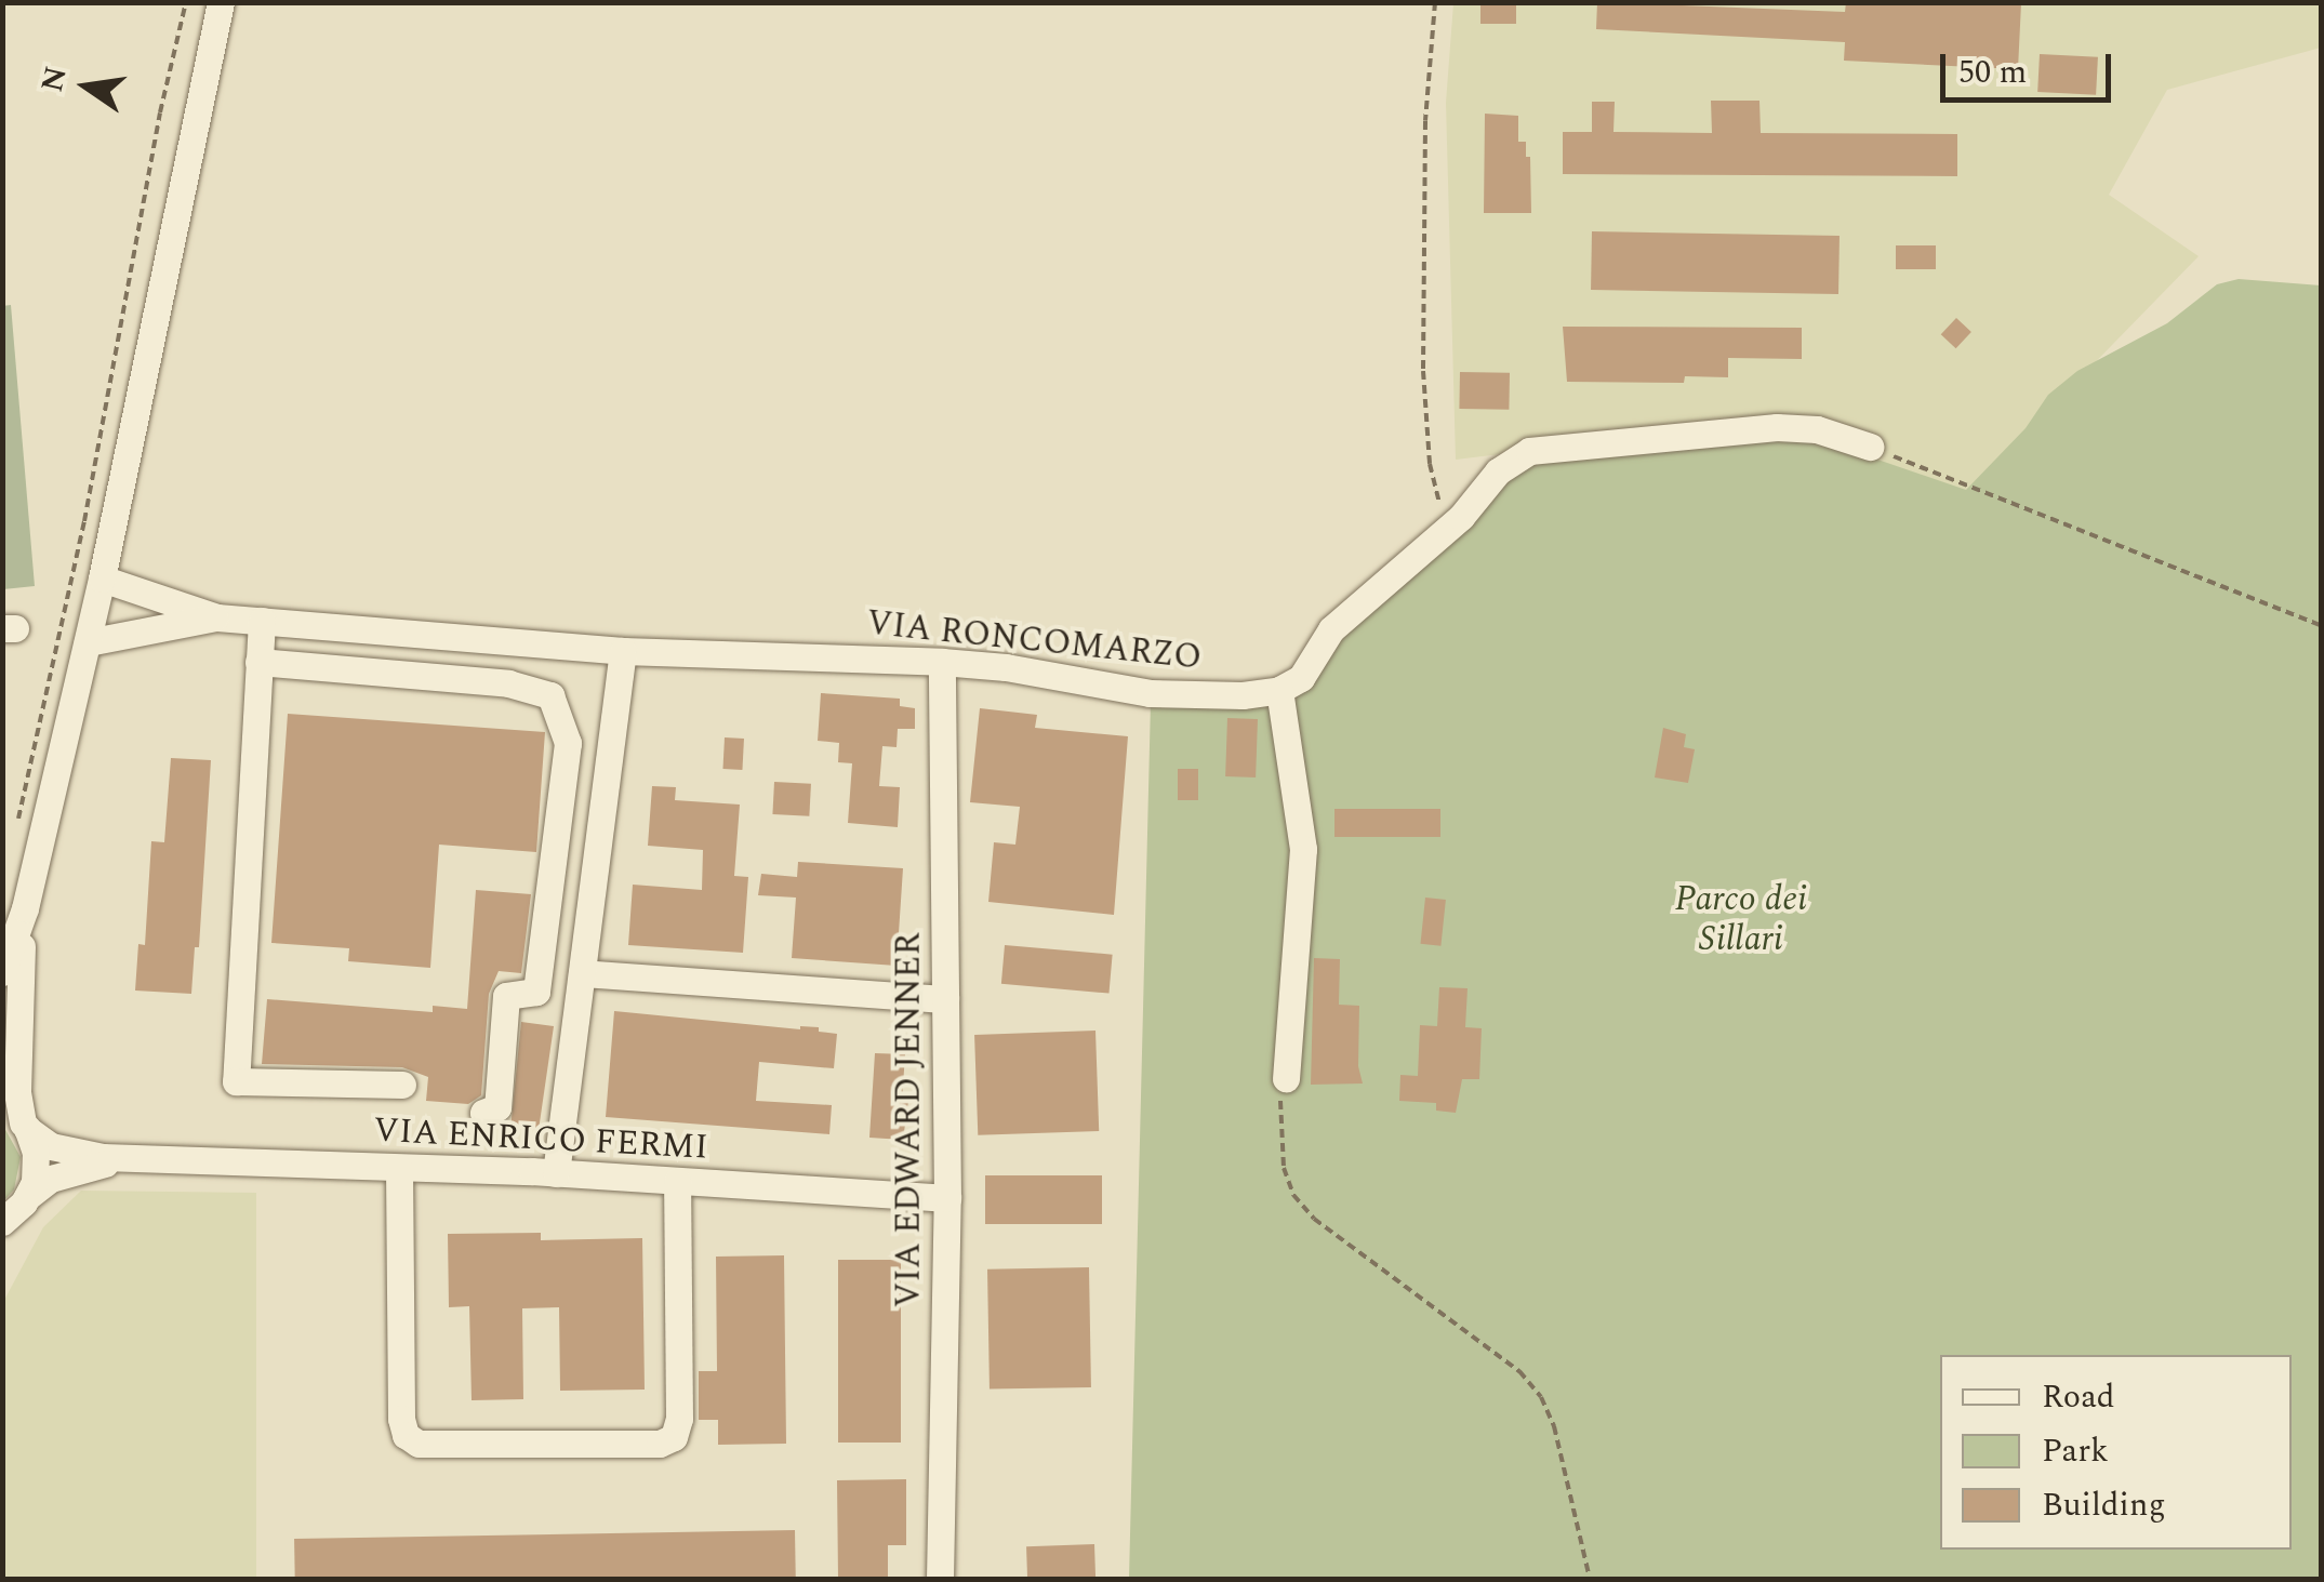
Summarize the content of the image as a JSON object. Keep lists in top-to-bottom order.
{
  "streets": {
    "street": ["VIA RONCOMARZO", "VIA EDWARD JENNER", "VIA ENRICO FERMI"]
  },
  "crossings": [
    ["VIA RONCOMARZO", "VIA EDWARD JENNER"],
    ["VIA EDWARD JENNER", "VIA ENRICO FERMI"]
  ],
  "parks": ["Parco dei Sillari"],
  "legend": ["Road", "Park", "Building"],
  "scale_bar": "50 m",
  "north": "left"
}
